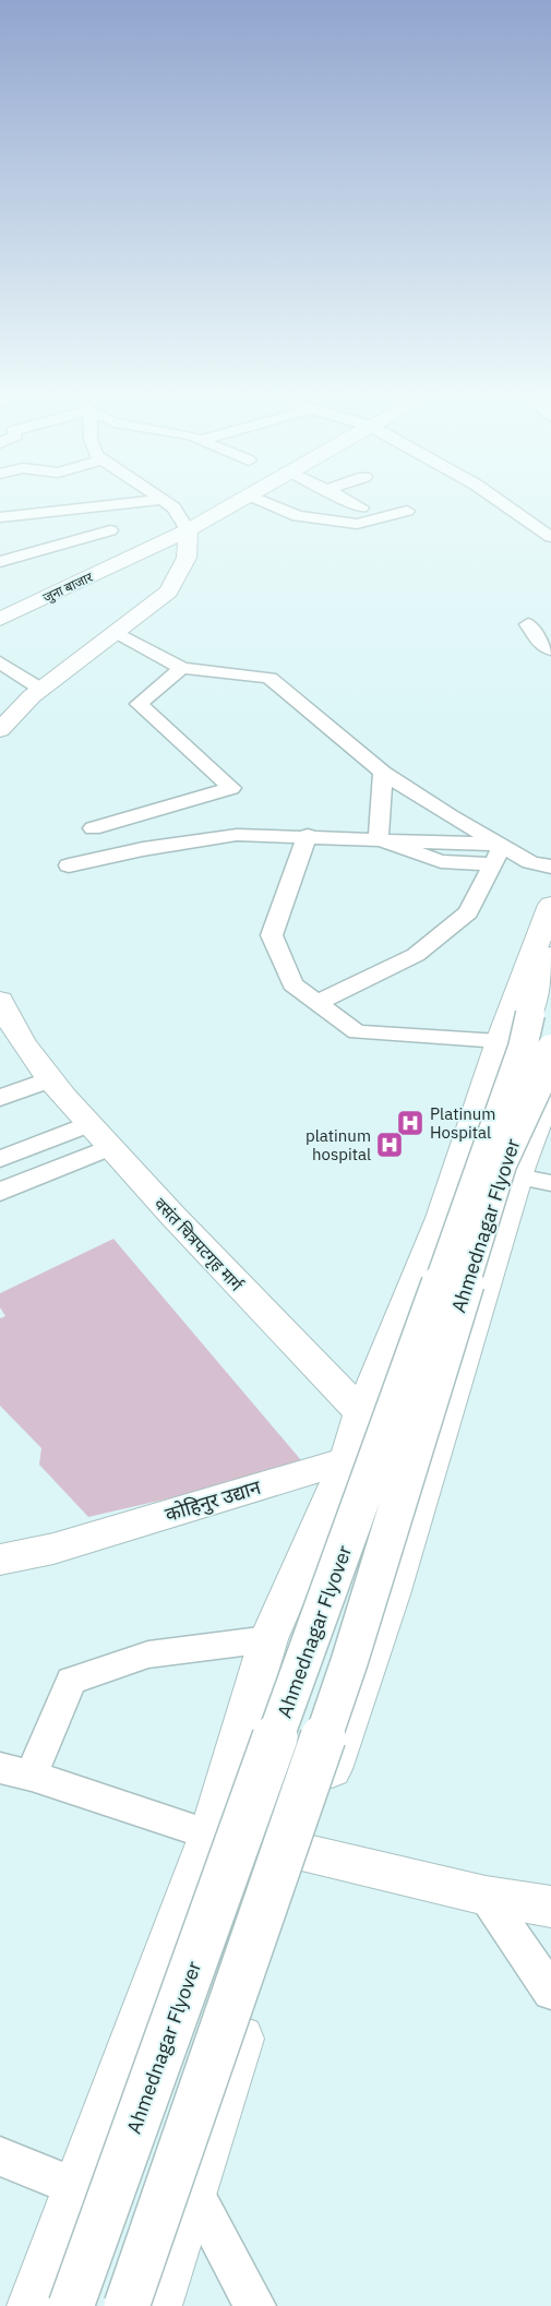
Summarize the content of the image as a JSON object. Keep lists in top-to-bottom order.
{
  "streets": {
    "main road": [
      "जुना बाजार",
      "Ahmednagar Flyover",
      "वसंत चित्रपटगृह मार्ग",
      "कोहिनुर उद्यान"
    ]
  },
  "places": {
    "hospital": ["Platinum Hospital", "platinum hospital"]
  }
}
